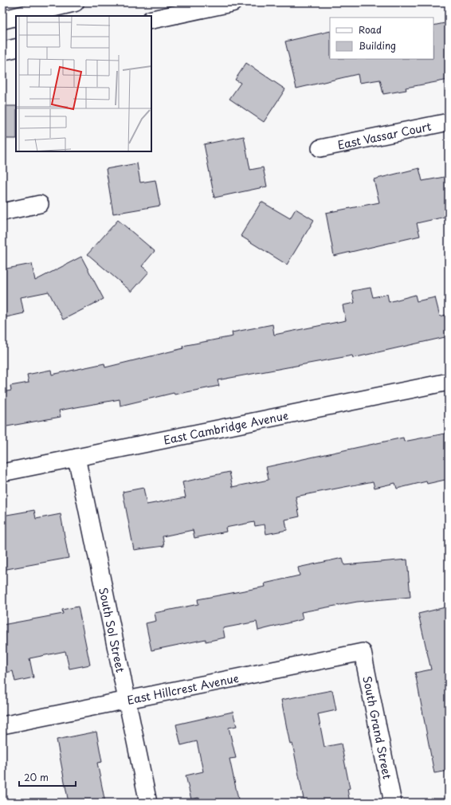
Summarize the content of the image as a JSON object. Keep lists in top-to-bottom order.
{
  "streets": {
    "street": [
      "East Vassar Court",
      "East Cambridge Avenue",
      "South Sol Street",
      "East Hillcrest Avenue",
      "South Grand Street"
    ]
  },
  "crossings": [
    ["East Cambridge Avenue", "South Sol Street"],
    ["South Sol Street", "East Hillcrest Avenue"],
    ["East Hillcrest Avenue", "South Grand Street"]
  ],
  "legend": ["Road", "Building"],
  "scale_bar": "20 m"
}
